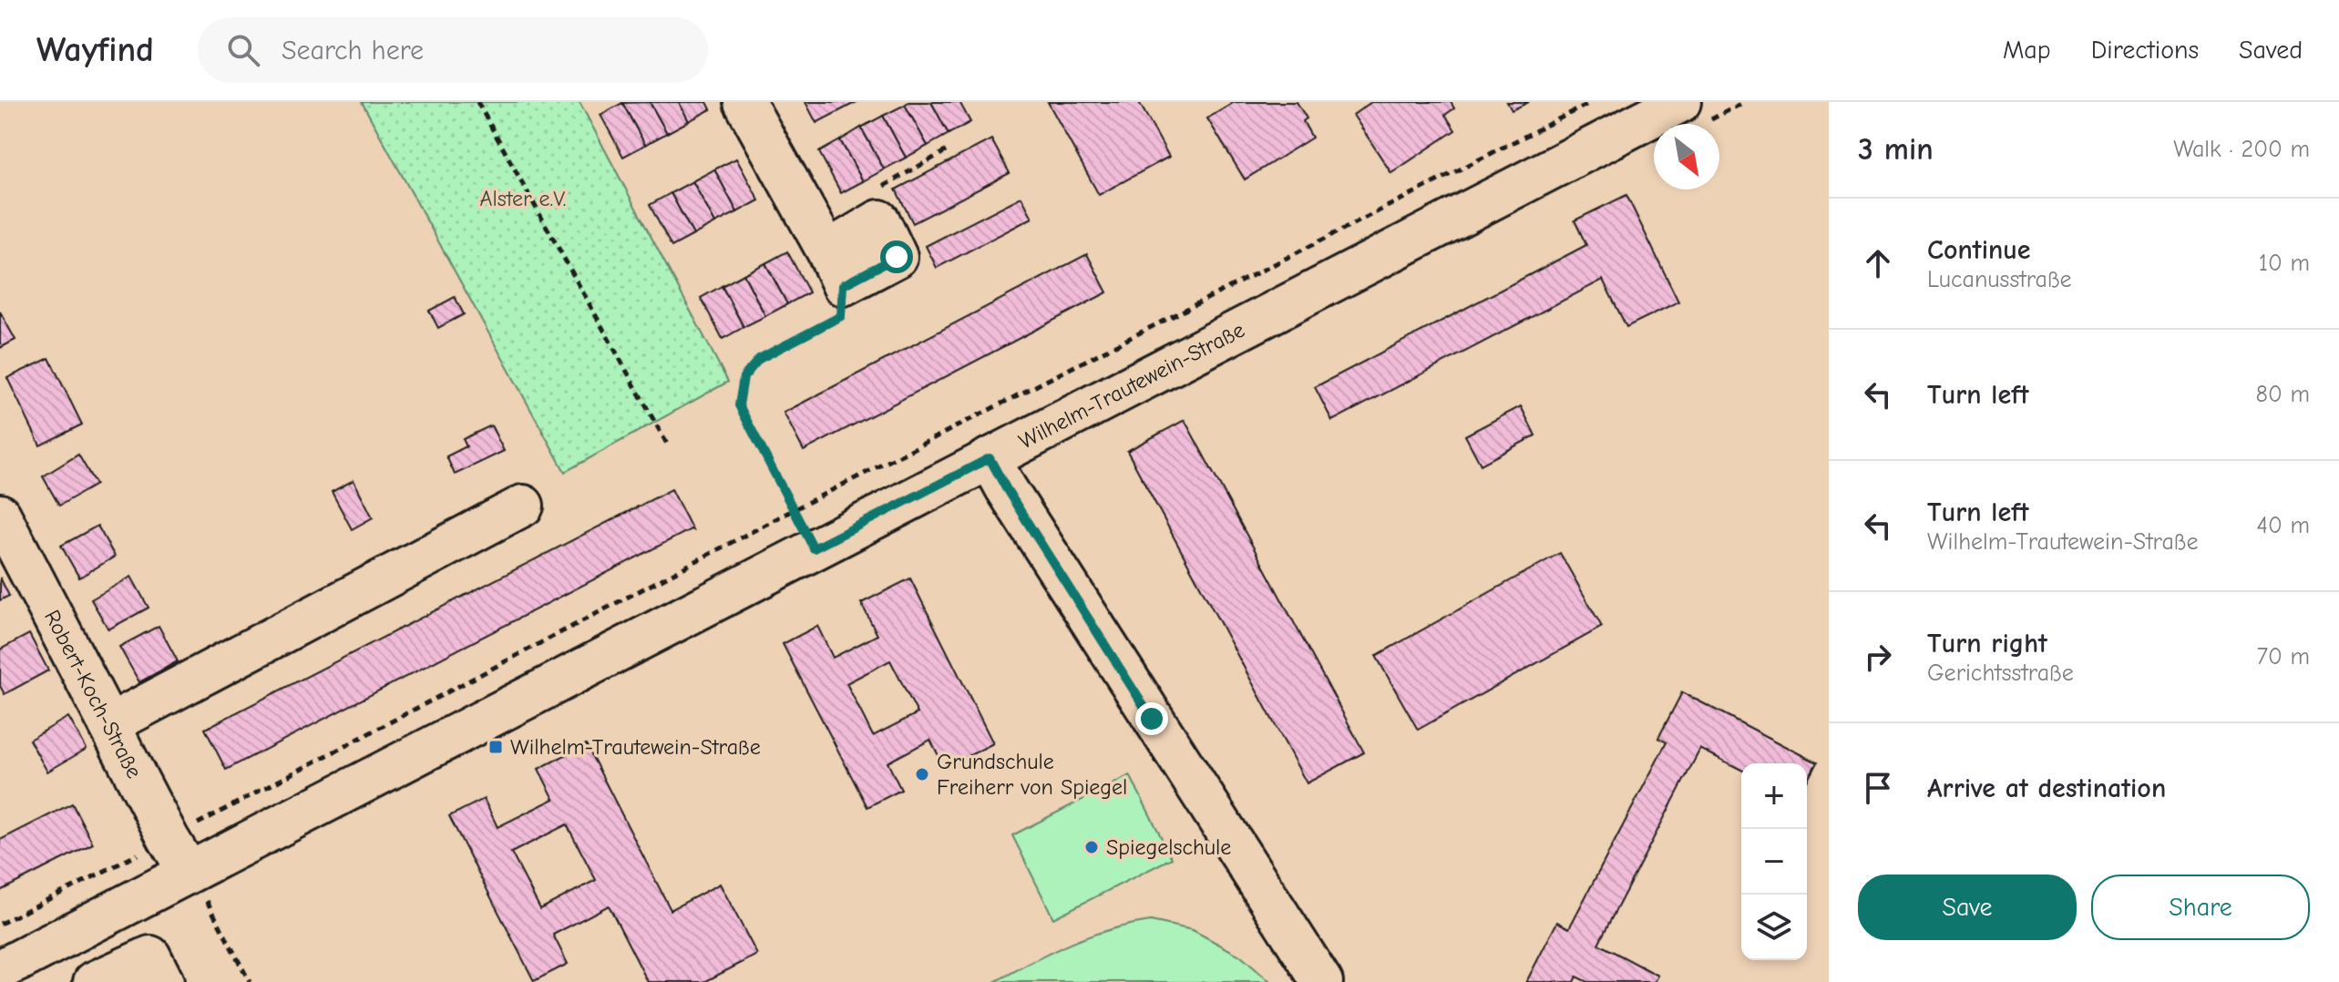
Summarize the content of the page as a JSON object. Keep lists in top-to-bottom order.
{
  "streets": {
    "street": ["Wilhelm-Trautewein-Straße", "Robert-Koch-Straße"]
  },
  "crossings": [
    ["Wilhelm-Trautewein-Straße", "Robert-Koch-Straße"]
  ],
  "parks": ["Alster e.V."],
  "places": {
    "transit": ["Wilhelm-Trautewein-Straße"],
    "other": ["Grundschule Freiherr von Spiegel", "Spiegelschule"]
  },
  "north": "bottom right",
  "page": {
    "header": "Wayfind",
    "search": "Search here",
    "nav": ["Map", "Directions", "Saved"],
    "heading": ["3 min", "Walk · 200 m"],
    "list": [
      ["Continue", "Lucanusstraße", "10 m"],
      ["Turn left", "80 m"],
      ["Turn left", "Wilhelm-Trautewein-Straße", "40 m"],
      ["Turn right", "Gerichtsstraße", "70 m"],
      "Arrive at destination"
    ],
    "map_buttons": ["+", "−"],
    "buttons": ["Save", "Share"]
  }
}
